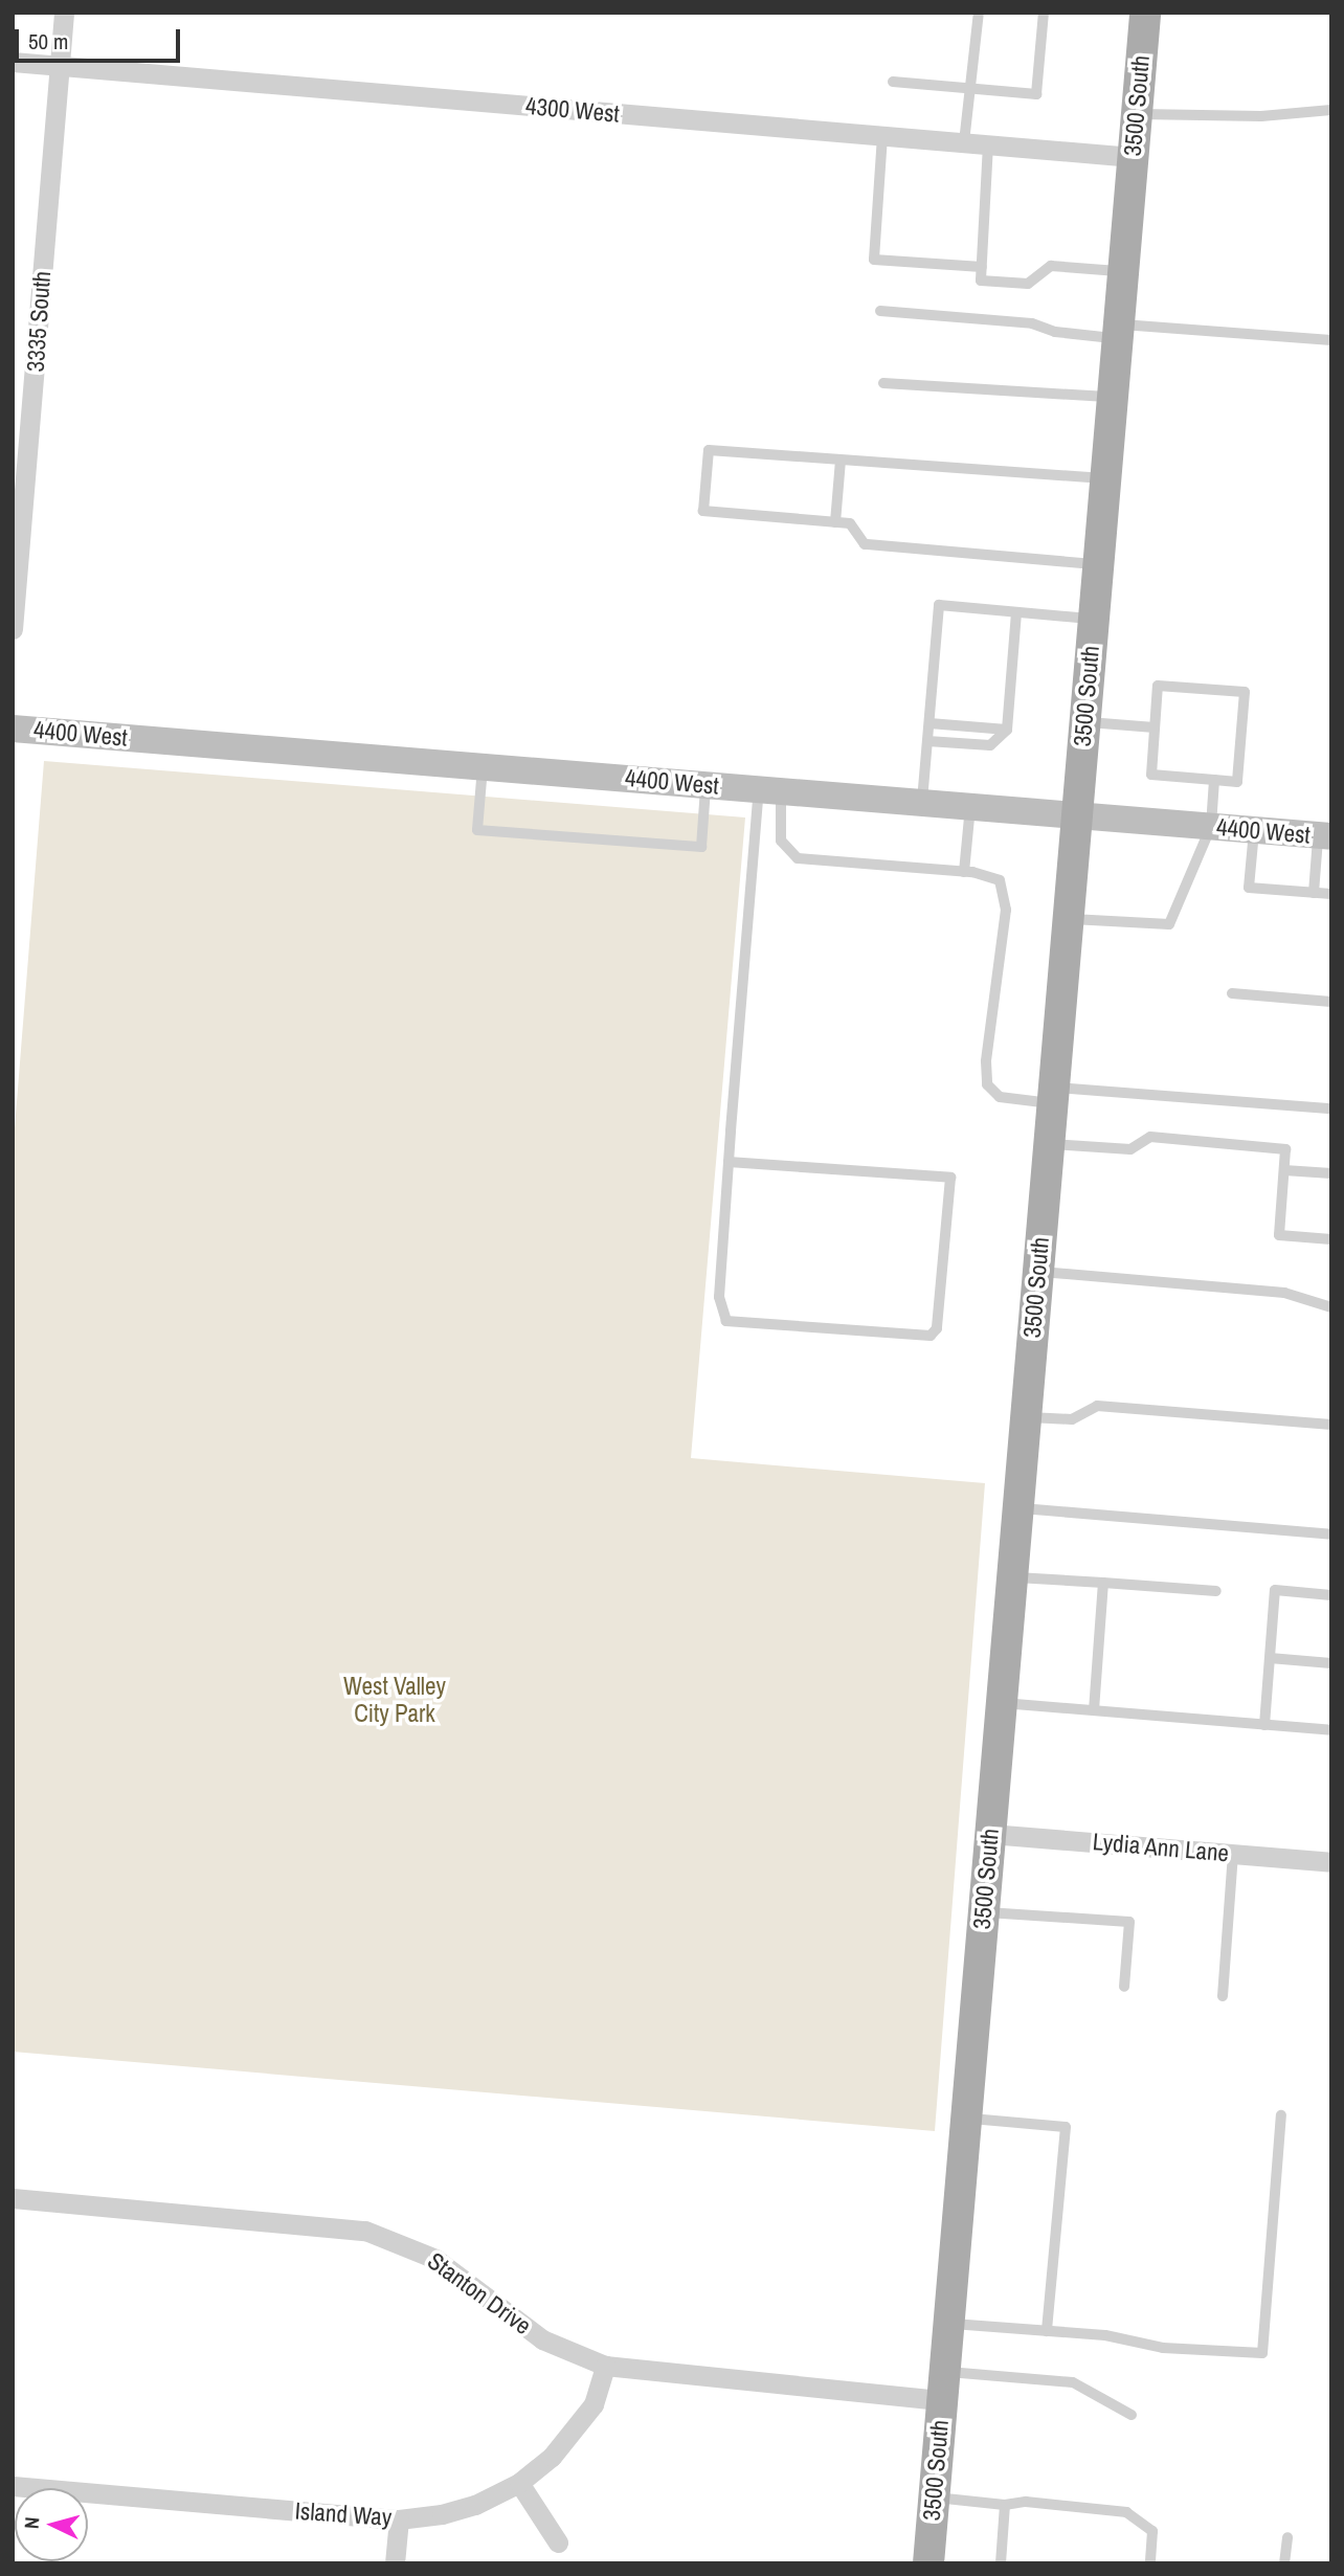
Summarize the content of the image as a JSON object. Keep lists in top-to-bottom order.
{
  "streets": {
    "main road": ["3500 South"],
    "street": [
      "4300 West",
      "3335 South",
      "4400 West",
      "Lydia Ann Lane",
      "Stanton Drive",
      "Island Way"
    ]
  },
  "crossings": [
    ["3500 South", "4300 West"],
    ["3500 South", "4400 West"],
    ["3500 South", "Lydia Ann Lane"],
    ["3500 South", "Stanton Drive"],
    ["4300 West", "3335 South"],
    ["Stanton Drive", "Island Way"]
  ],
  "parks": ["West Valley City Park"],
  "scale_bar": "50 m",
  "north": "left"
}
